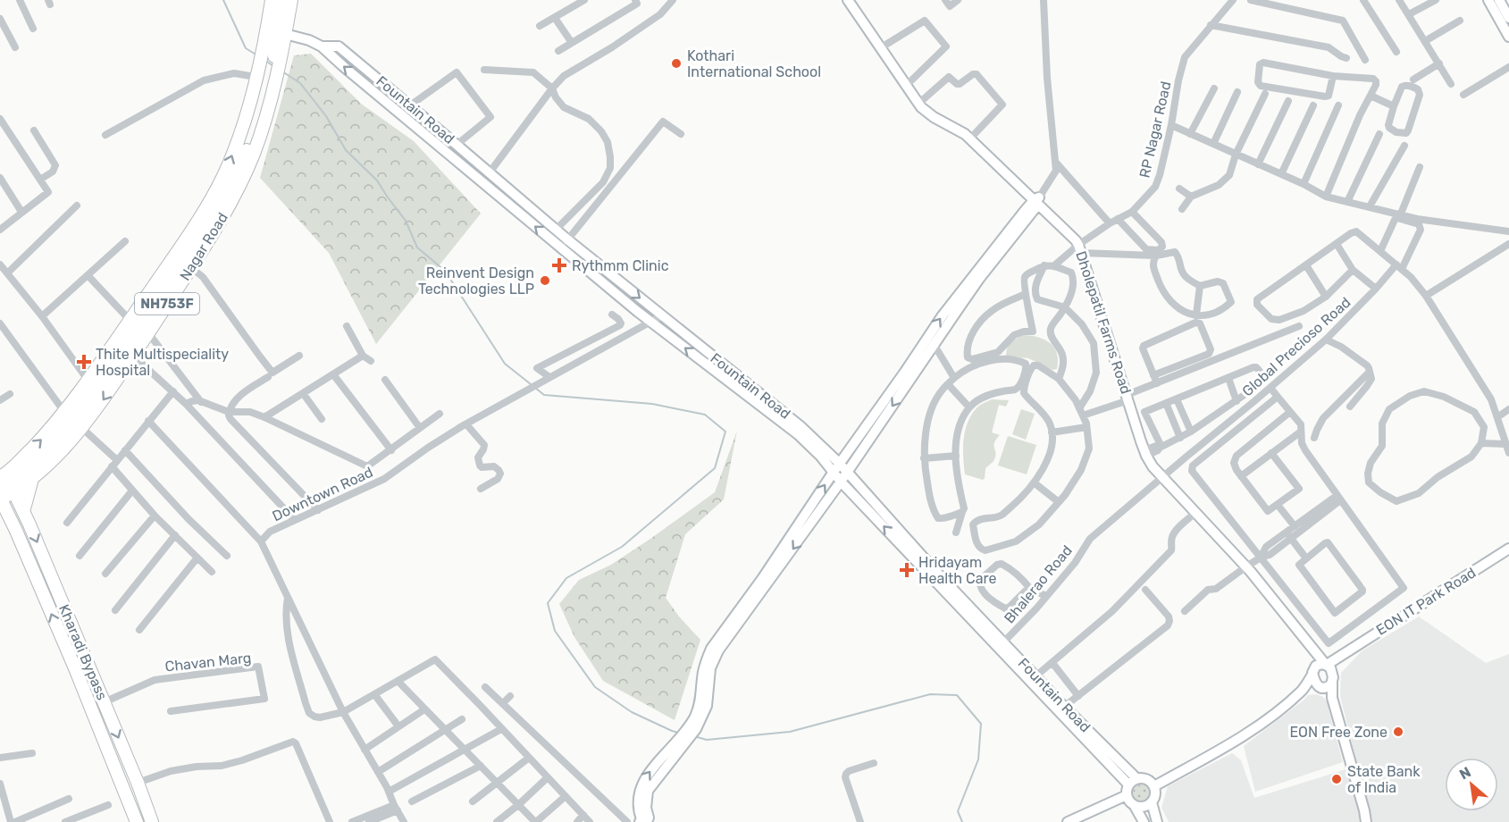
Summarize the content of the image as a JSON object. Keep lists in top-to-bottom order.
{
  "streets": {
    "highway": ["Nagar Road", "NH753F", "Kharadi Bypass"],
    "street": [
      "Fountain Road",
      "RP Nagar Road",
      "Dholepatil Farms Road",
      "Global Precioso Road",
      "Downtown Road",
      "Bhalerao Road",
      "EON IT Park Road",
      "Chavan Marg"
    ]
  },
  "crossings": [
    ["Fountain Road", "Downtown Road"],
    ["Fountain Road", "Bhalerao Road"],
    ["RP Nagar Road", "Dholepatil Farms Road"],
    ["Nagar Road", "Kharadi Bypass"],
    ["Dholepatil Farms Road", "Global Precioso Road"],
    ["Dholepatil Farms Road", "Bhalerao Road"],
    ["Dholepatil Farms Road", "EON IT Park Road"],
    ["Global Precioso Road", "Bhalerao Road"],
    ["Kharadi Bypass", "Chavan Marg"]
  ],
  "places": {
    "other": [
      "Kothari International School",
      "Reinvent Design Technologies LLP",
      "EON Free Zone",
      "State Bank of India"
    ],
    "health": ["Rythmm Clinic", "Thite Multispeciality Hospital", "Hridayam Health Care"]
  },
  "north": "top left"
}
